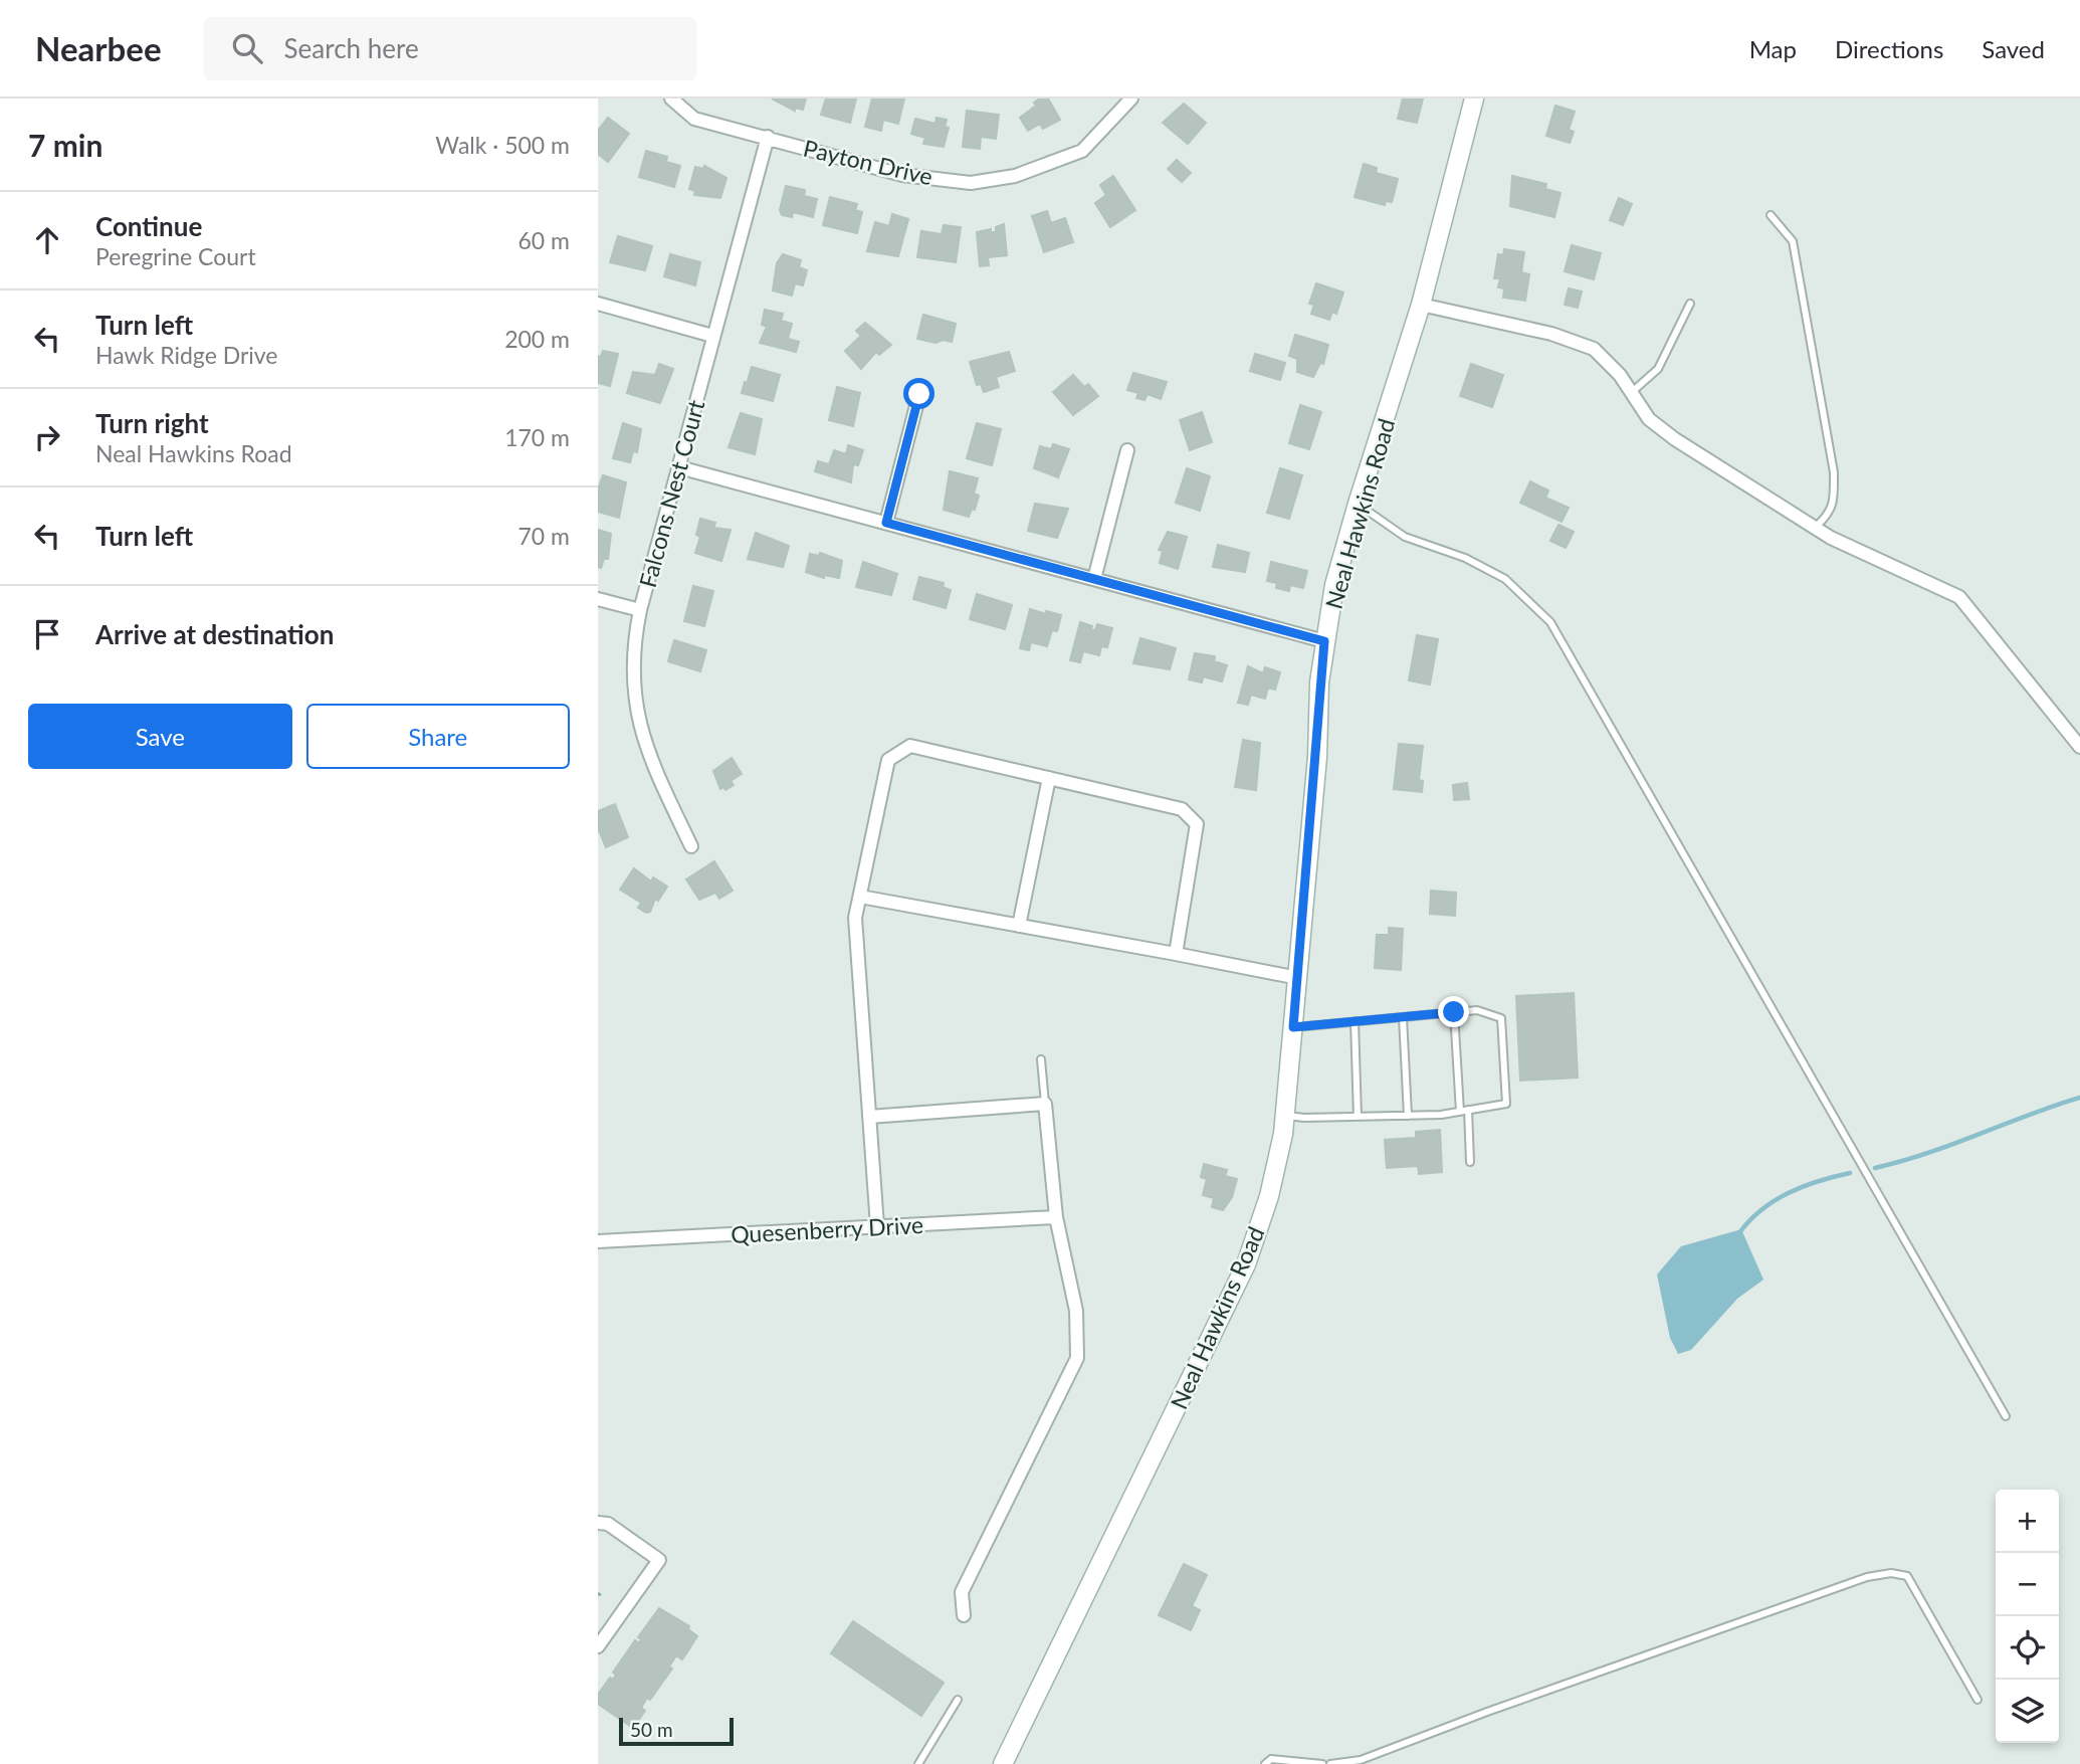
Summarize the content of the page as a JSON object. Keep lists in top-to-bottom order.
{
  "streets": {
    "street": [
      "Payton Drive",
      "Falcons Nest Court",
      "Neal Hawkins Road",
      "Quesenberry Drive"
    ]
  },
  "crossings": [
    ["Payton Drive", "Falcons Nest Court"]
  ],
  "scale_bar": "50 m",
  "page": {
    "header": "Nearbee",
    "search": "Search here",
    "nav": ["Map", "Directions", "Saved"],
    "heading": ["7 min", "Walk · 500 m"],
    "list": [
      ["Continue", "Peregrine Court", "60 m"],
      ["Turn left", "Hawk Ridge Drive", "200 m"],
      ["Turn right", "Neal Hawkins Road", "170 m"],
      ["Turn left", "70 m"],
      "Arrive at destination"
    ],
    "buttons": ["Save", "Share"],
    "map_buttons": ["+", "−"],
    "scale": "50 m"
  }
}
